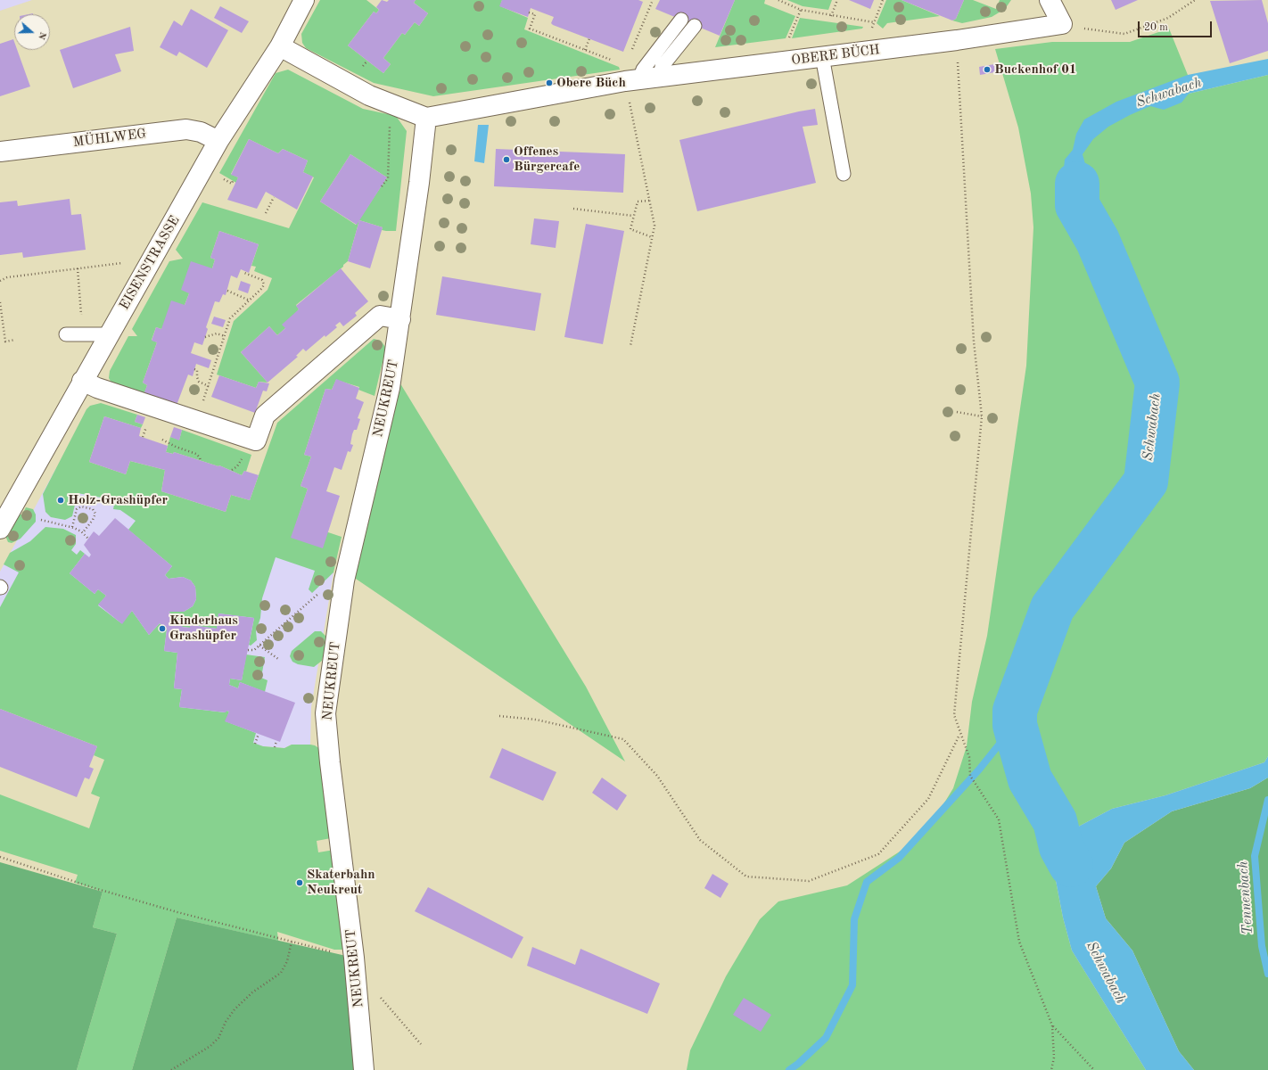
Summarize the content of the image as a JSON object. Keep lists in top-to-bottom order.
{
  "streets": {
    "street": [
      "OBERE BÜCH",
      "MÜHLWEG",
      "EISENSTRASSE",
      "NEUKREUT"
    ]
  },
  "crossings": [
    ["OBERE BÜCH", "NEUKREUT"],
    ["MÜHLWEG", "EISENSTRASSE"]
  ],
  "water": ["Schwabach", "Tennenbach"],
  "places": [
    "Buckenhof 01",
    "Obere Büch",
    "Offenes Bürgercafe",
    "Holz-Grashüpfer",
    "Kinderhaus Grashüpfer",
    "Skaterbahn Neukreut"
  ],
  "scale_bar": "20 m",
  "north": "right"
}
